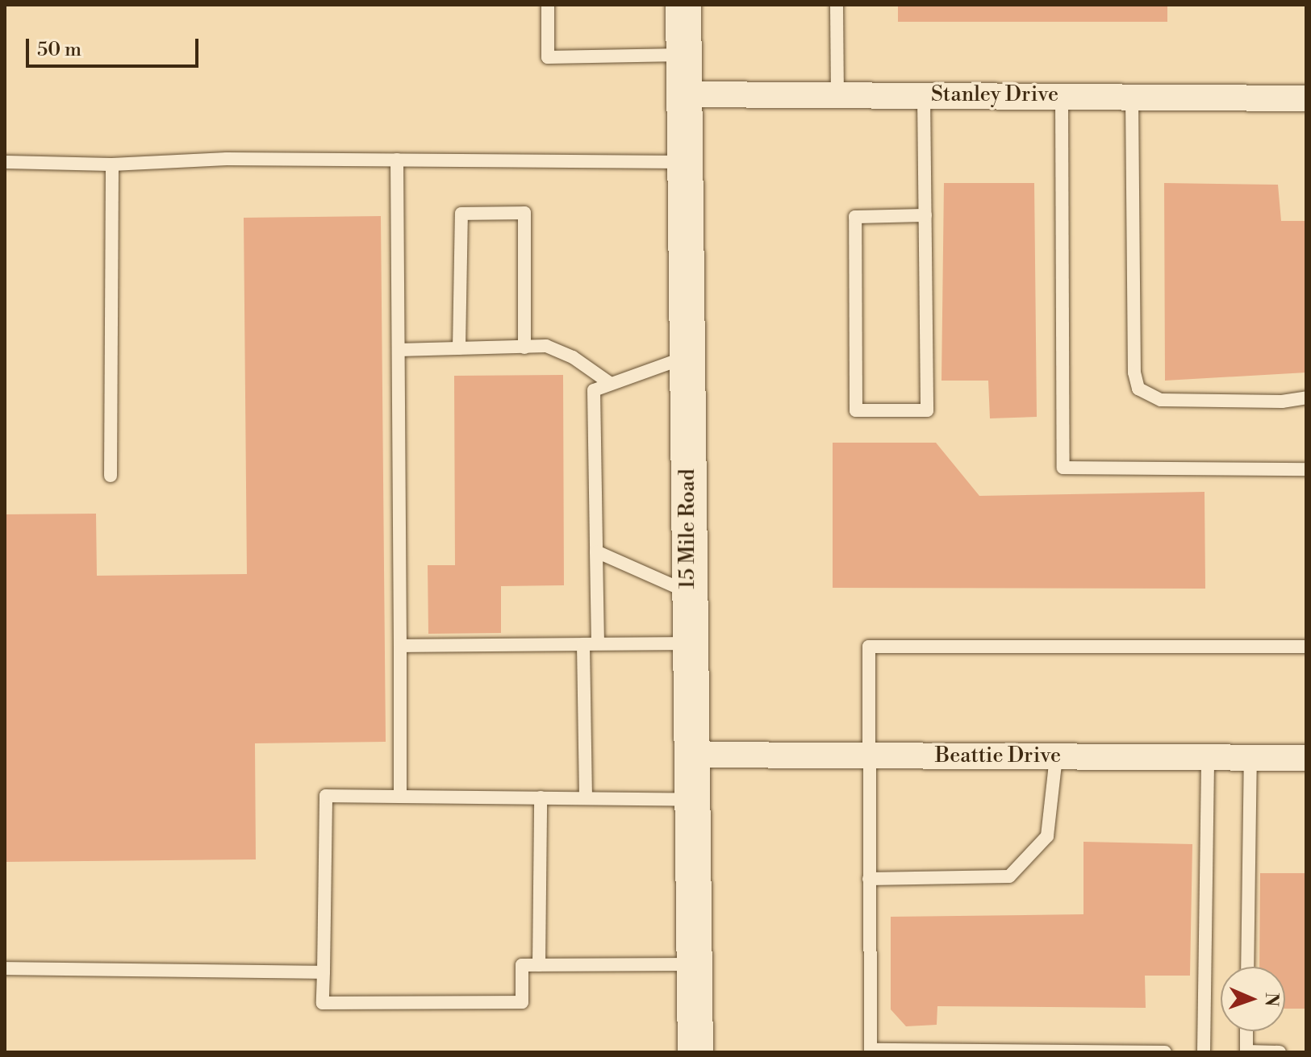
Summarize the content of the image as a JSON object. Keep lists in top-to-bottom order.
{
  "streets": {
    "main road": ["15 Mile Road"],
    "street": ["Stanley Drive", "Beattie Drive"]
  },
  "crossings": [
    ["Stanley Drive", "15 Mile Road"],
    ["15 Mile Road", "Beattie Drive"]
  ],
  "scale_bar": "50 m",
  "north": "right"
}
